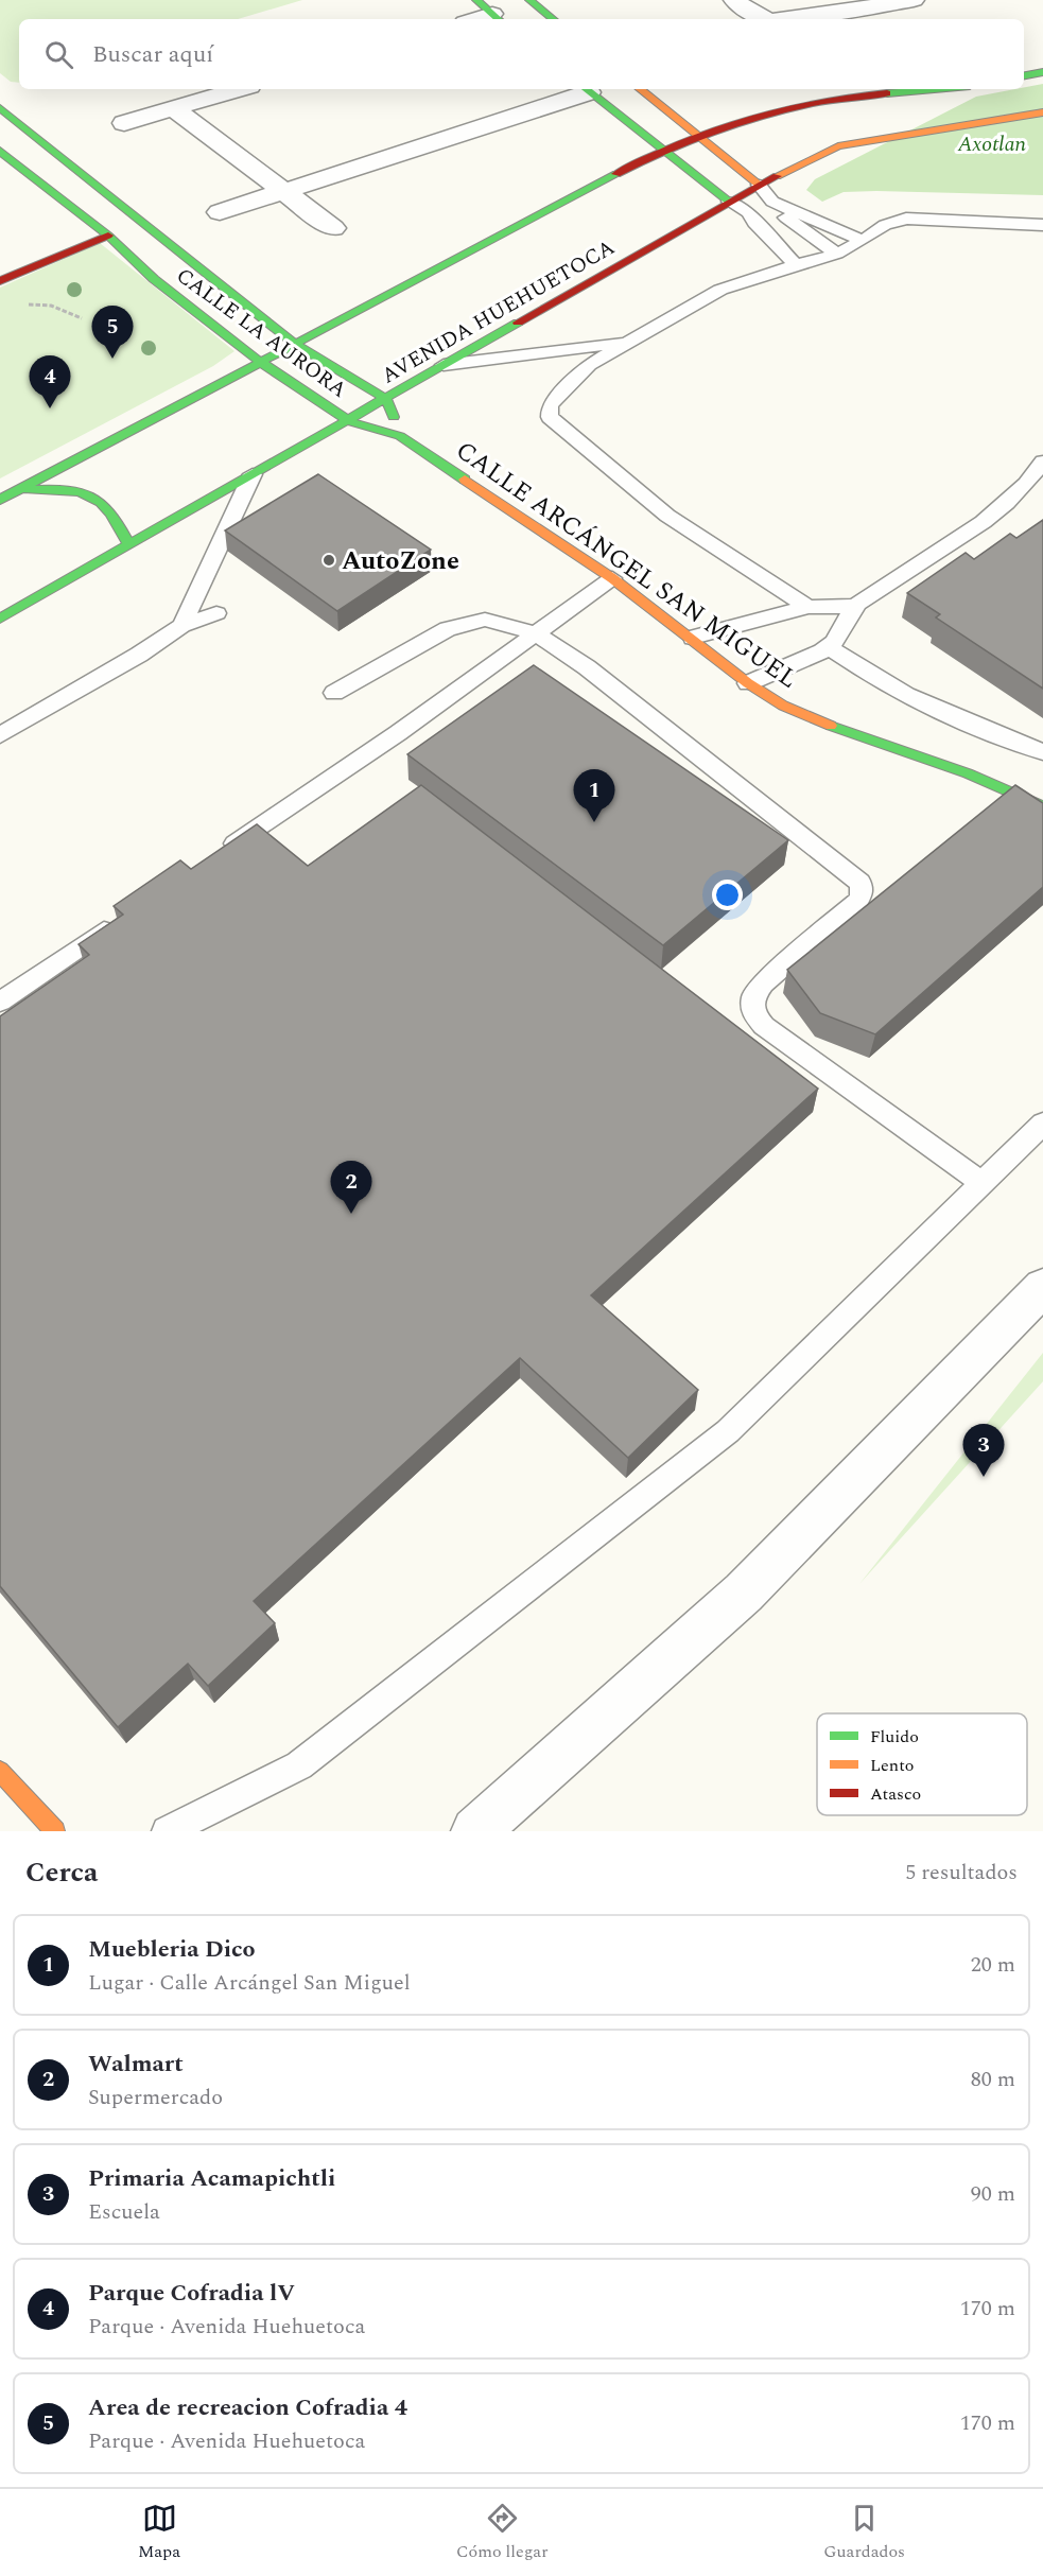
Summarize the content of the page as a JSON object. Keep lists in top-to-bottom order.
{
  "streets": {
    "street": ["AVENIDA HUEHUETOCA", "CALLE LA AURORA", "CALLE ARCÁNGEL SAN MIGUEL"]
  },
  "crossings": [
    ["AVENIDA HUEHUETOCA", "CALLE LA AURORA"],
    ["CALLE LA AURORA", "CALLE ARCÁNGEL SAN MIGUEL"]
  ],
  "parks": ["Axotlan"],
  "places": ["AutoZone"],
  "legend": ["Fluido", "Lento", "Atasco"],
  "page": {
    "search": "Buscar aquí",
    "pins": [
      "5",
      "4",
      "1",
      "2",
      "3"
    ],
    "heading": ["Cerca", "5 resultados"],
    "list": [
      {
        "mark": "1",
        "name": "Muebleria Dico",
        "note": "Lugar · Calle Arcángel San Miguel",
        "value": "20 m"
      },
      {
        "mark": "2",
        "name": "Walmart",
        "note": "Supermercado",
        "value": "80 m"
      },
      {
        "mark": "3",
        "name": "Primaria Acamapichtli",
        "note": "Escuela",
        "value": "90 m"
      },
      {
        "mark": "4",
        "name": "Parque Cofradia lV",
        "note": "Parque · Avenida Huehuetoca",
        "value": "170 m"
      },
      {
        "mark": "5",
        "name": "Area de recreacion Cofradia 4",
        "note": "Parque · Avenida Huehuetoca",
        "value": "170 m"
      }
    ],
    "nav": ["Mapa", "Cómo llegar", "Guardados"]
  }
}
